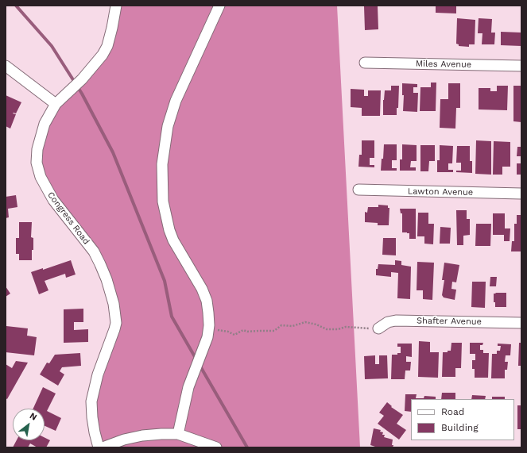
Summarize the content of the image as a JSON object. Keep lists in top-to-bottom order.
{
  "streets": {
    "street": [
      "Miles Avenue",
      "Lawton Avenue",
      "Congress Road",
      "Shafter Avenue"
    ]
  },
  "legend": ["Road", "Building"],
  "north": "top right"
}
